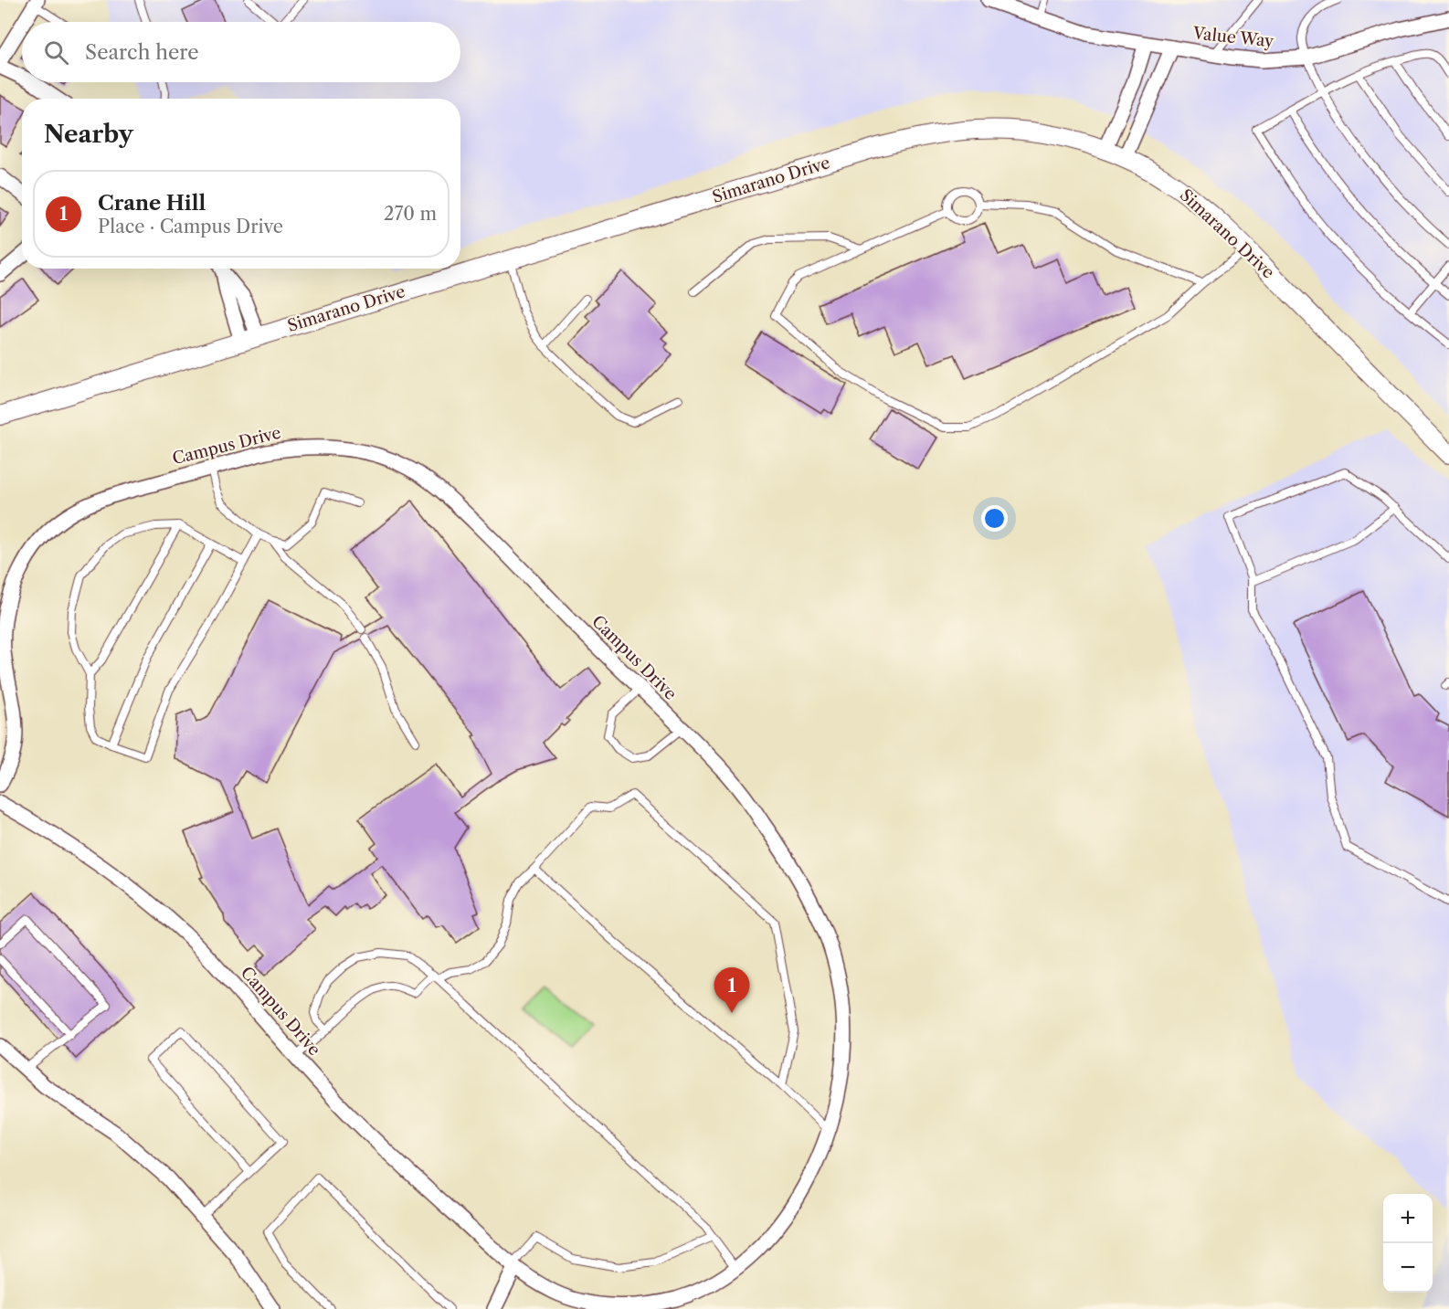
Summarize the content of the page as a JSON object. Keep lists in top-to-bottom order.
{
  "streets": {
    "street": ["Value Way", "Simarano Drive", "Campus Drive"]
  },
  "crossings": [
    ["Value Way", "Simarano Drive"]
  ],
  "page": {
    "search": "Search here",
    "heading": "Nearby",
    "list": [
      {
        "mark": "1",
        "name": "Crane Hill",
        "note": "Place · Campus Drive",
        "value": "270 m"
      }
    ],
    "pins": "1",
    "map_buttons": ["+", "−"]
  }
}
